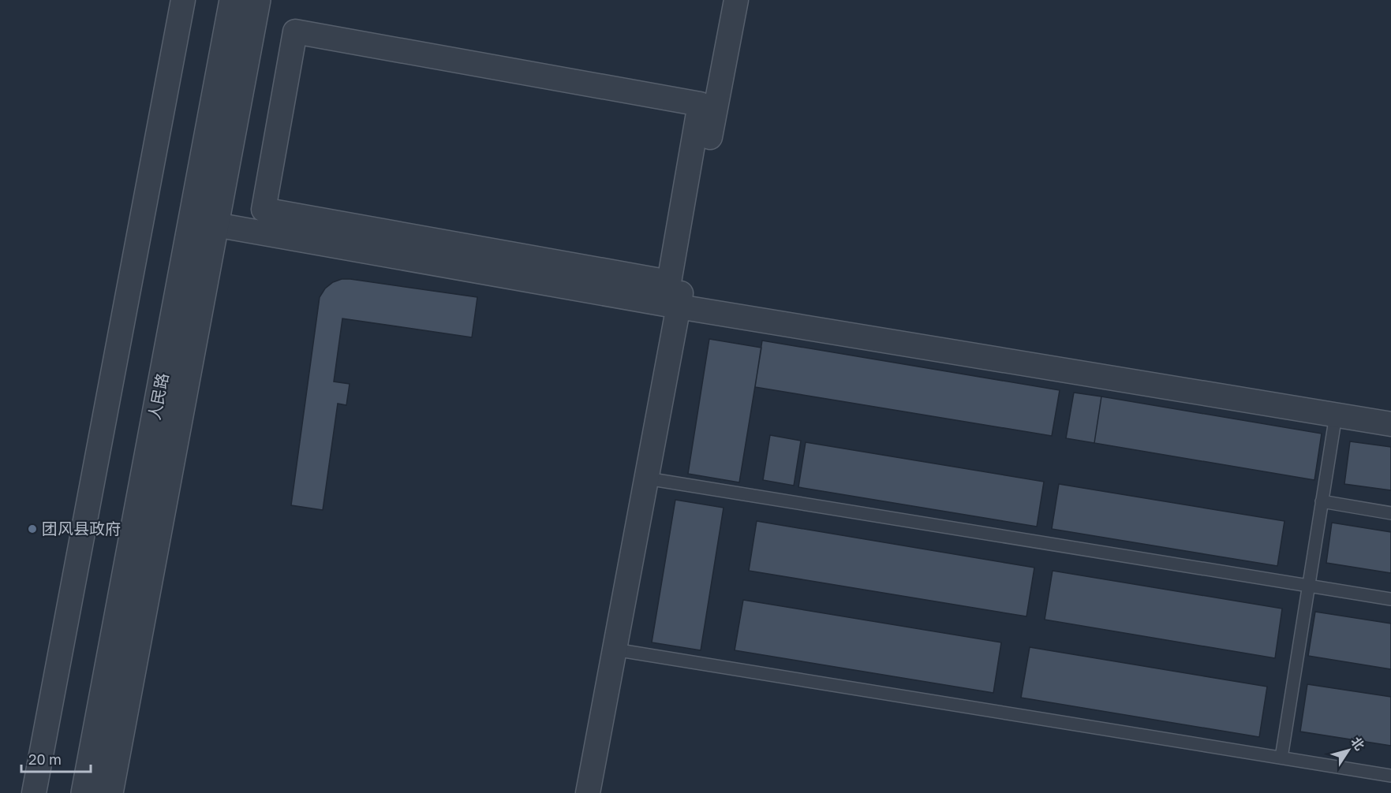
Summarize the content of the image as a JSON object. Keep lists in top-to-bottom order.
{
  "streets": {
    "street": ["人民路"]
  },
  "places": ["团风县政府"],
  "scale_bar": "20 m",
  "north": "top right"
}
